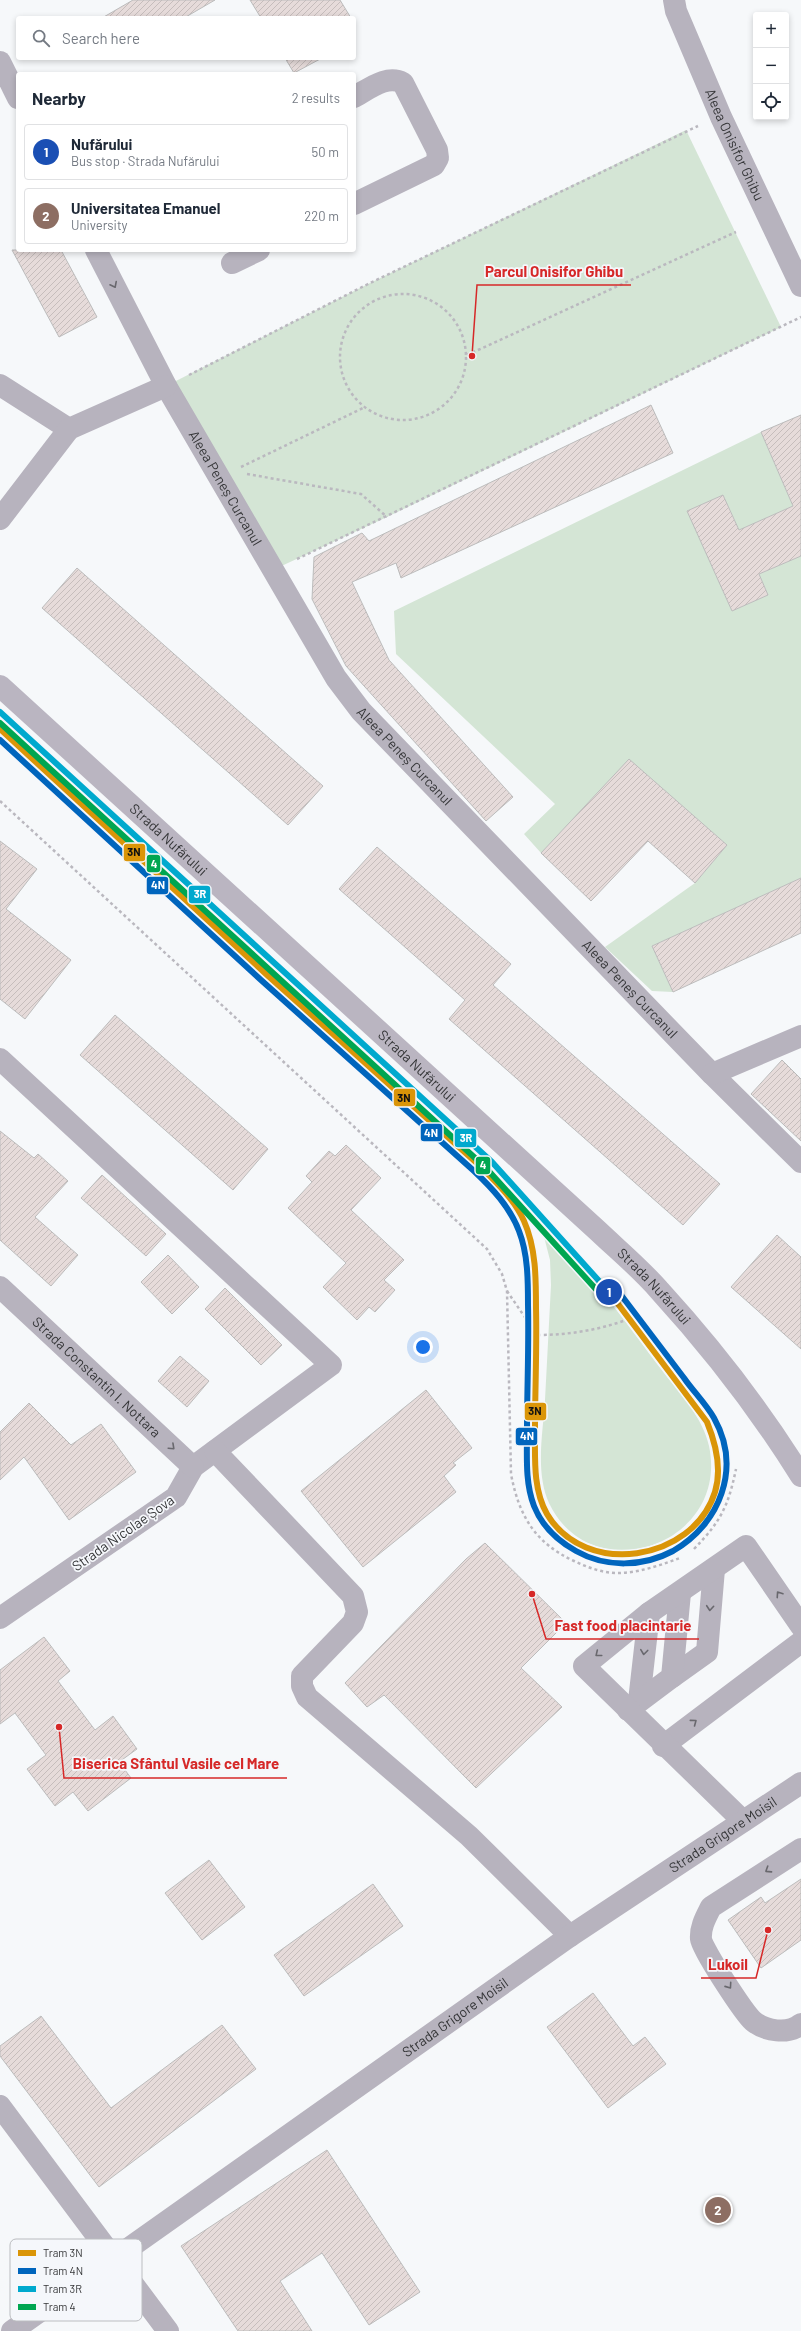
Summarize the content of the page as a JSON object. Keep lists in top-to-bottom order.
{
  "streets": {
    "main road": ["Strada Nufărului"],
    "street": [
      "Aleea Onisifor Ghibu",
      "Aleea Peneș Curcanul",
      "Strada Constantin I. Nottara",
      "Strada Nicolae Șova",
      "Strada Grigore Moisil"
    ]
  },
  "crossings": [
    ["Strada Constantin I. Nottara", "Strada Nicolae Șova"]
  ],
  "one_way": ["Strada Constantin I. Nottara"],
  "places": [
    "Parcul Onisifor Ghibu",
    "Fast food placintarie",
    "Biserica Sfântul Vasile cel Mare",
    "Lukoil"
  ],
  "lines": [
    "tram line 3R",
    "tram line 4",
    "tram line 3N",
    "tram line 4N"
  ],
  "legend": [
    "Tram 3N",
    "Tram 4N",
    "Tram 3R",
    "Tram 4"
  ],
  "page": {
    "map_buttons": ["+", "−"],
    "search": "Search here",
    "heading": ["Nearby", "2 results"],
    "list": [
      {
        "mark": "1",
        "name": "Nufărului",
        "note": "Bus stop · Strada Nufărului",
        "value": "50 m"
      },
      {
        "mark": "2",
        "name": "Universitatea Emanuel",
        "note": "University",
        "value": "220 m"
      }
    ],
    "pins": ["1", "2"]
  }
}
